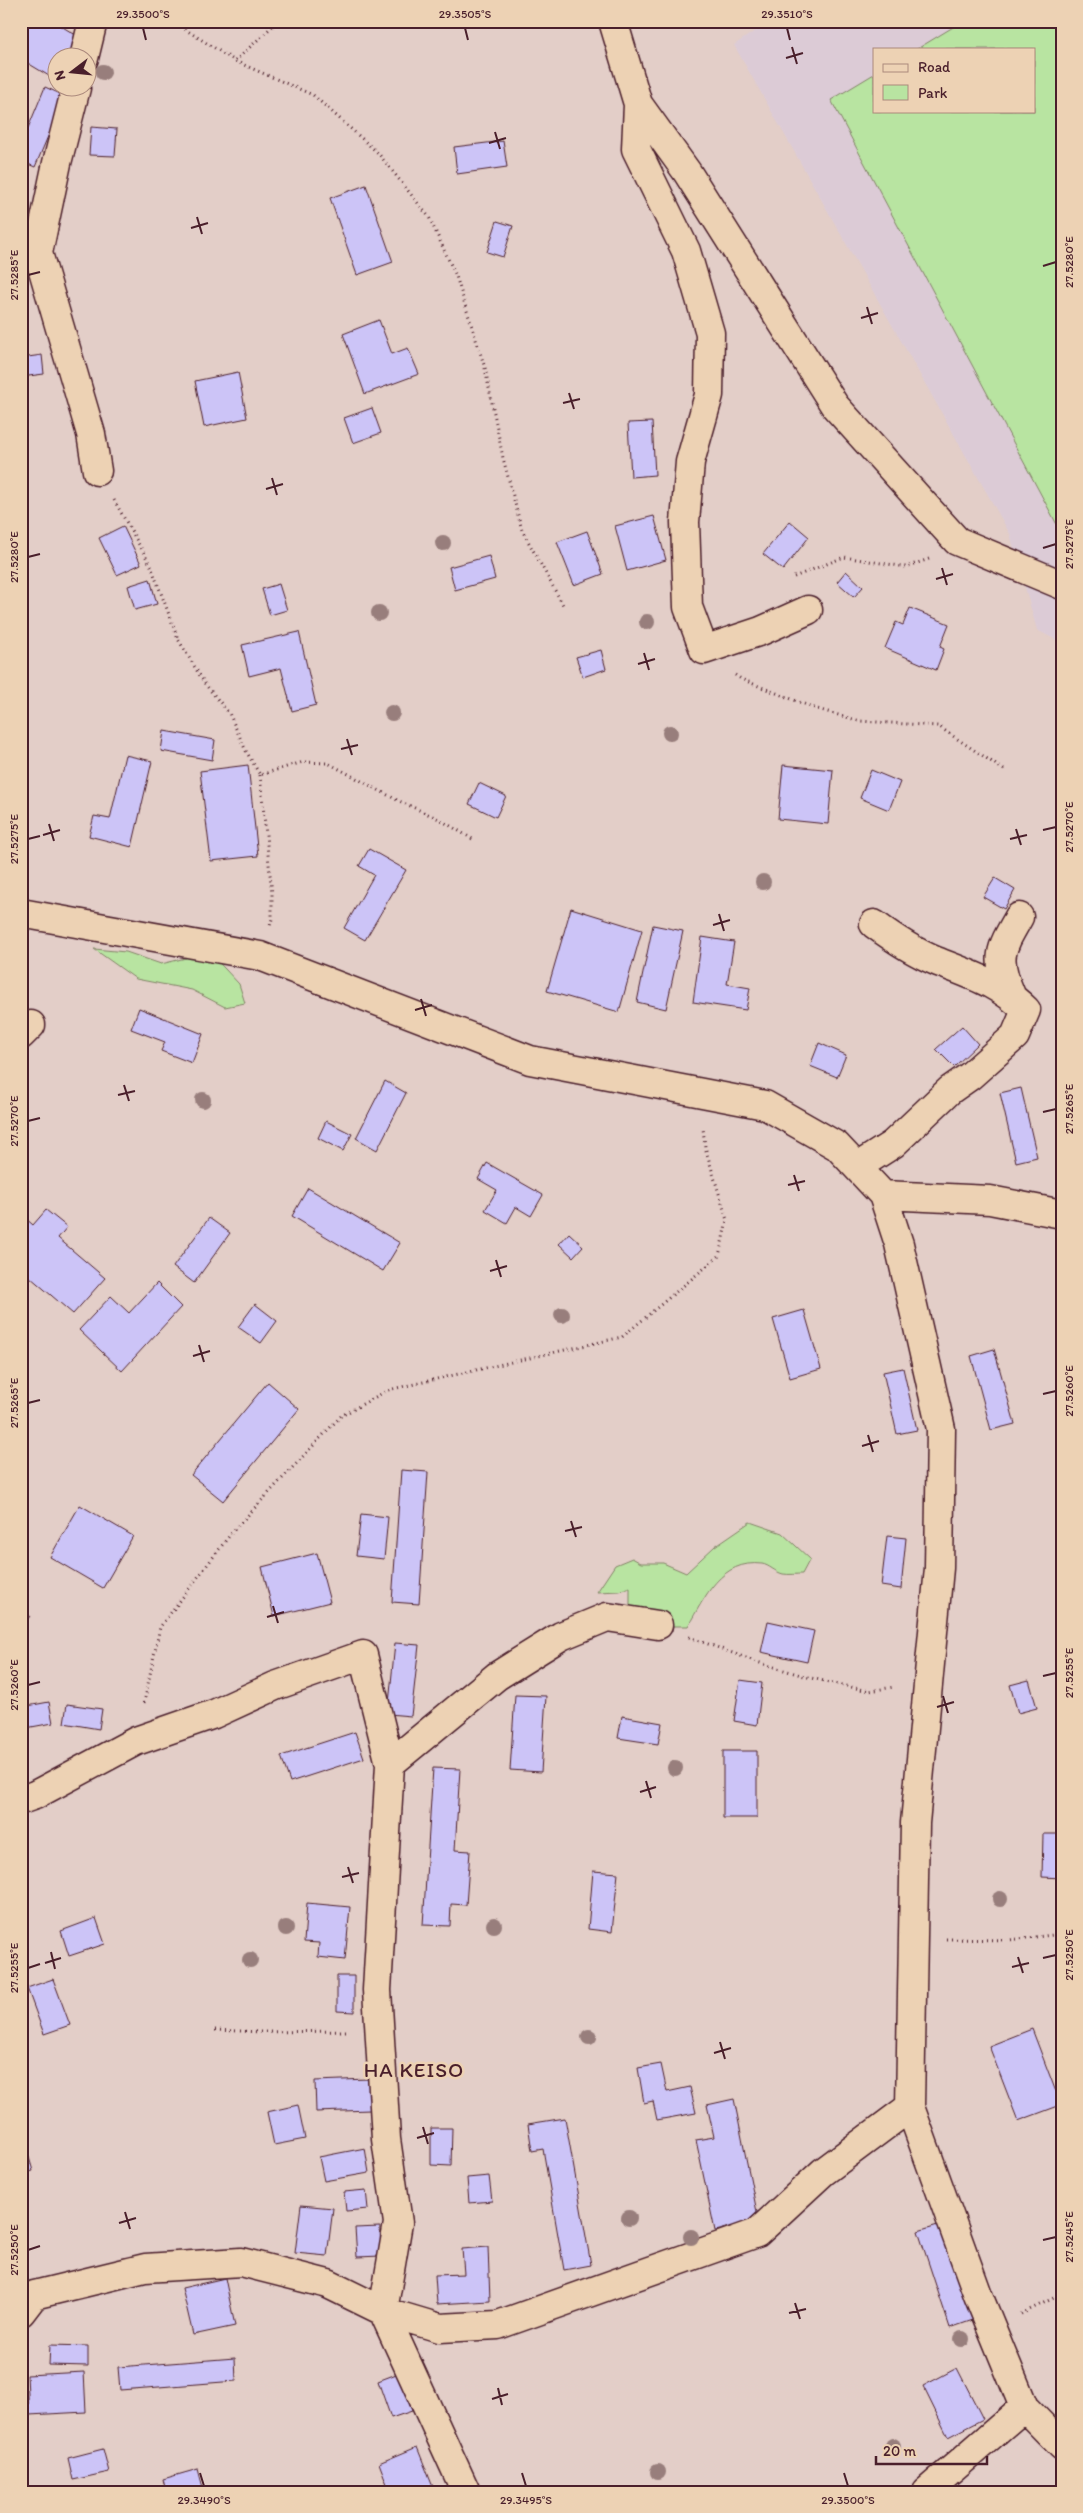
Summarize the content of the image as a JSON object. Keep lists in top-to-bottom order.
{
  "districts": ["HA KEISO"],
  "legend": ["Road", "Park"],
  "scale_bar": "20 m",
  "north": "left",
  "coordinates": [
    "29.3500°S",
    "29.3505°S",
    "29.3510°S",
    "27.5280°E",
    "27.5285°E",
    "27.5275°E",
    "27.5270°E",
    "27.5265°E",
    "27.5260°E",
    "27.5255°E",
    "27.5250°E",
    "27.5245°E",
    "29.3490°S",
    "29.3495°S"
  ]
}
